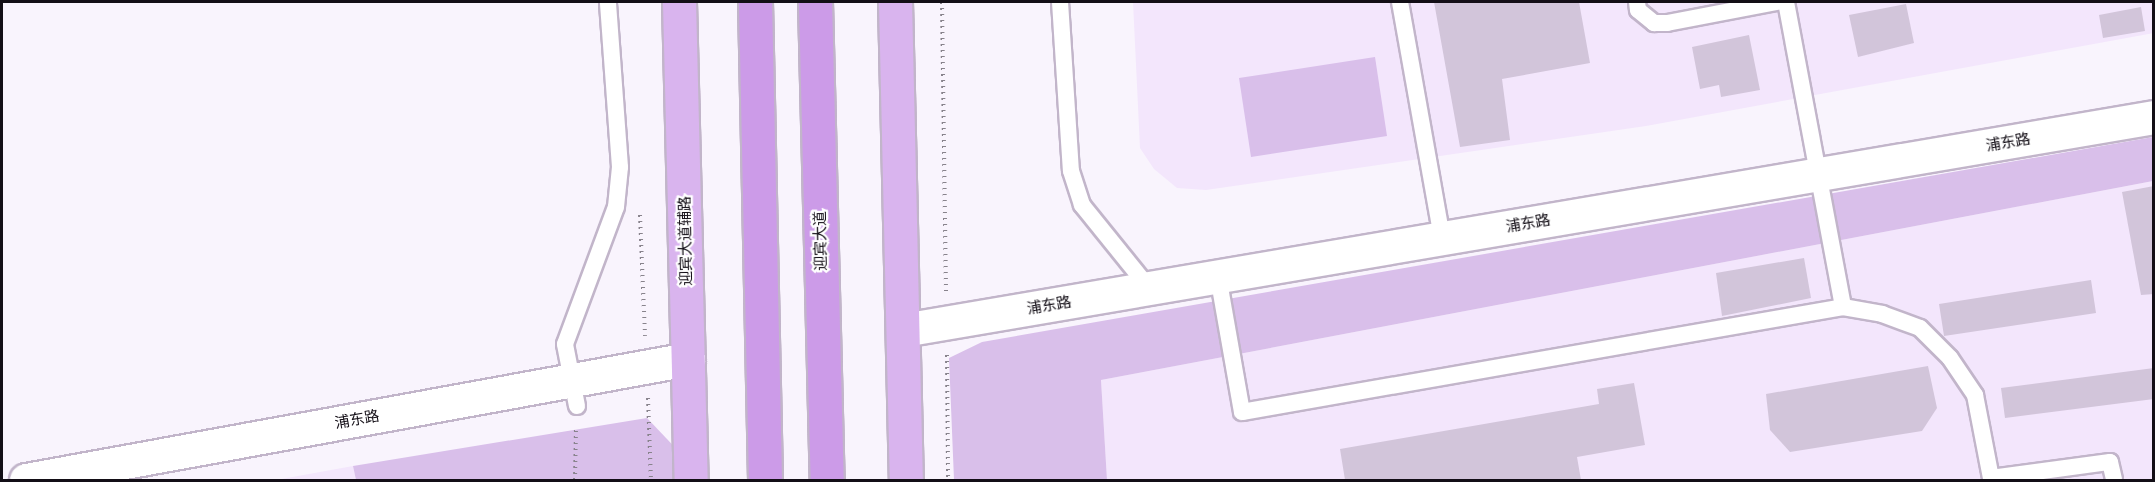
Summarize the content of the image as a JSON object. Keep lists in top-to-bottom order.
{
  "streets": {
    "highway": ["迎宾大道"],
    "main road": ["迎宾大道辅路"],
    "street": ["浦东路"]
  },
  "crossings": [
    ["浦东路", "迎宾大道辅路"]
  ]
}
